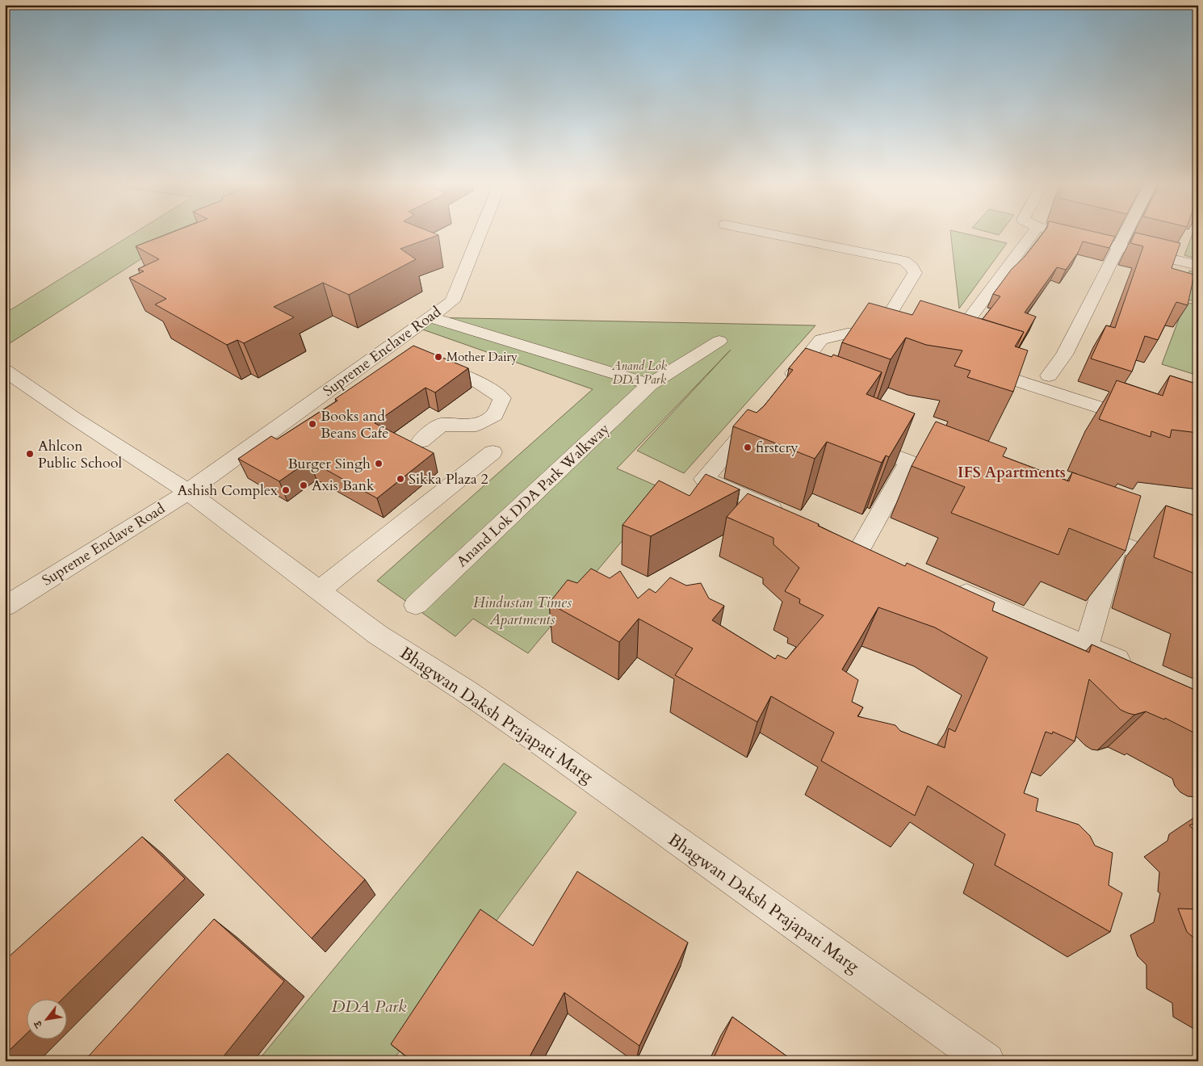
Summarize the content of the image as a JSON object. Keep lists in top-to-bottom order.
{
  "streets": {
    "street": ["Supreme Enclave Road", "Anand Lok DDA Park Walkway", "Bhagwan Daksh Prajapati Marg"]
  },
  "crossings": [
    ["Supreme Enclave Road", "Bhagwan Daksh Prajapati Marg"]
  ],
  "districts": ["IFS Apartments"],
  "parks": ["Anand Lok DDA Park", "Hindustan Times Apartments", "DDA Park"],
  "places": [
    "Mother Dairy",
    "Books and Beans Cafe",
    "firstcry",
    "Ahlcon Public School",
    "Burger Singh",
    "Sikka Plaza 2",
    "Axis Bank",
    "Ashish Complex"
  ],
  "north": "bottom left"
}
